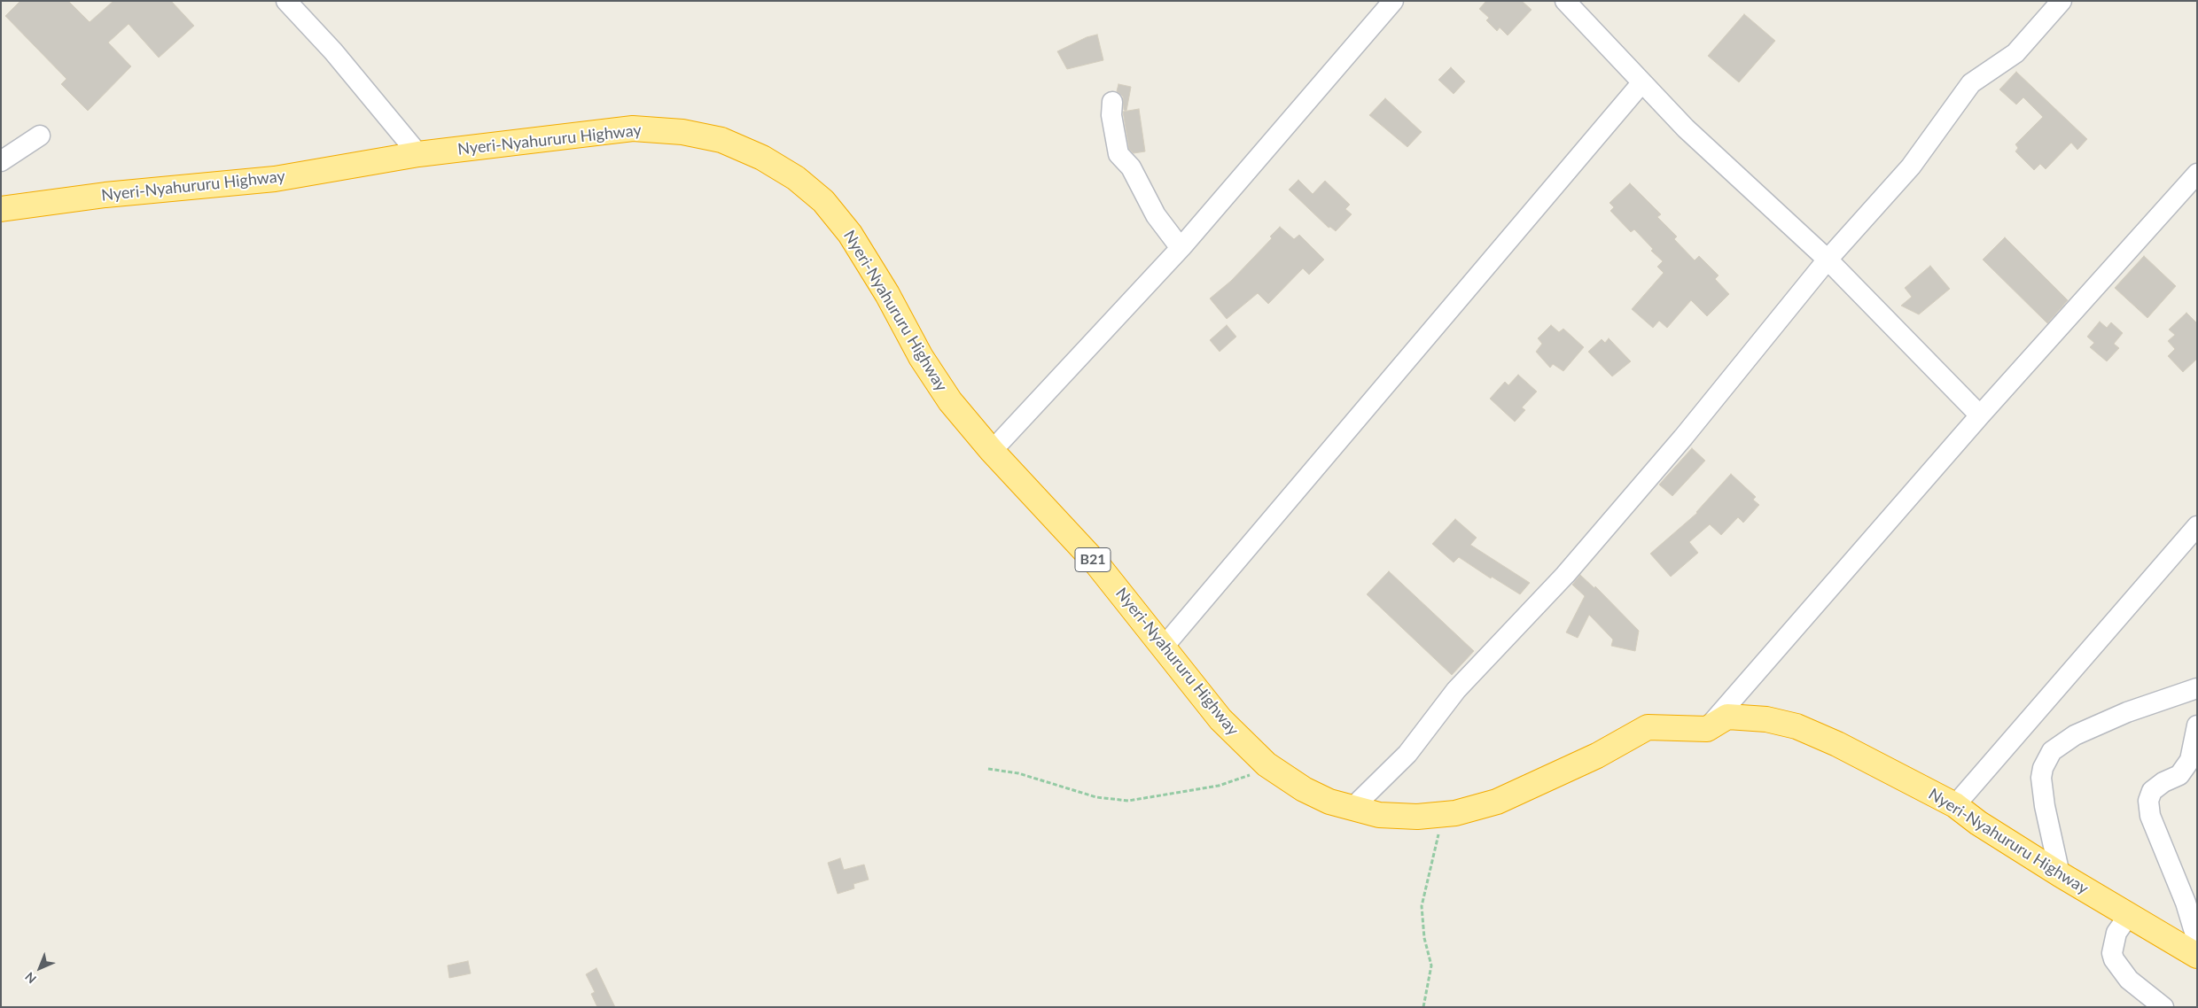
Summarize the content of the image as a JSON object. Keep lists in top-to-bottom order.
{
  "streets": {
    "highway": ["Nyeri-Nyahururu Highway", "B21"]
  },
  "north": "bottom left"
}
